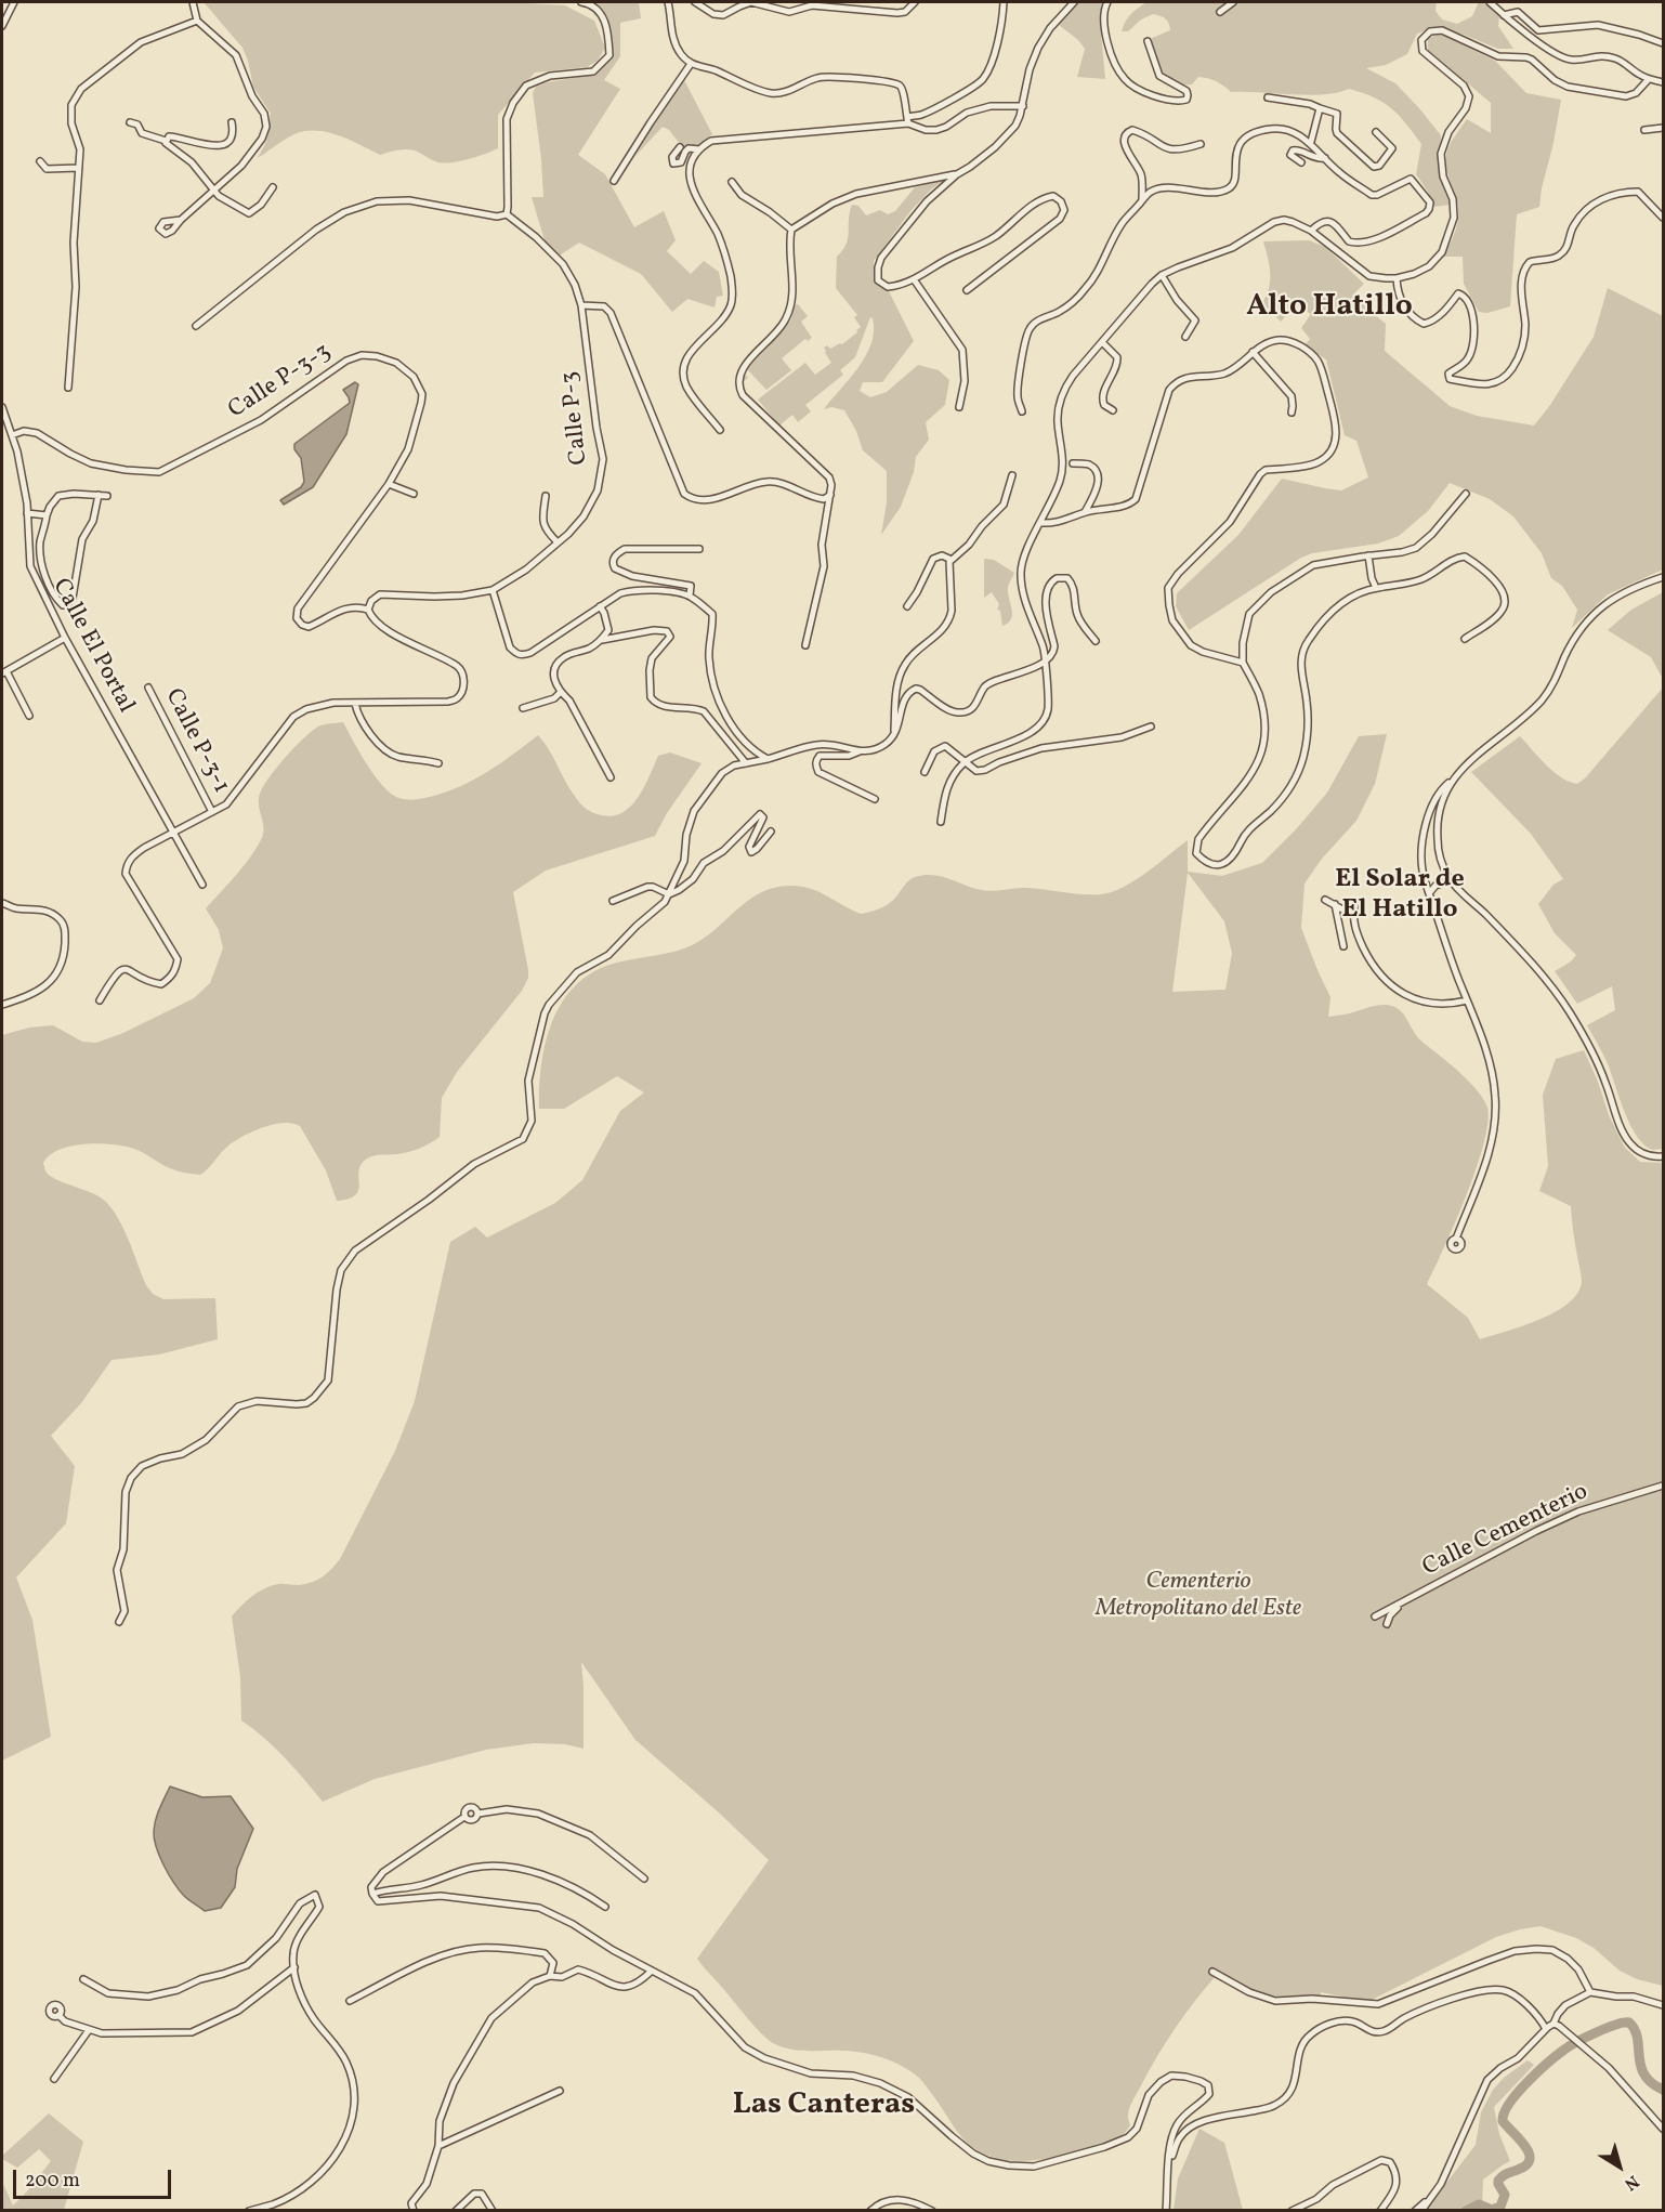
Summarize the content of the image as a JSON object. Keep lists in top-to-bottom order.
{
  "streets": {
    "street": [
      "Calle P-3-3",
      "Calle P-3",
      "Calle El Portal",
      "Calle P-3-1",
      "Calle Cementerio"
    ]
  },
  "crossings": [
    ["Calle P-3-3", "Calle P-3"],
    ["Calle P-3-3", "Calle El Portal"]
  ],
  "districts": ["Alto Hatillo", "El Solar de El Hatillo", "Las Canteras"],
  "parks": ["Cementerio Metropolitano del Este"],
  "scale_bar": "200 m",
  "north": "bottom right"
}
